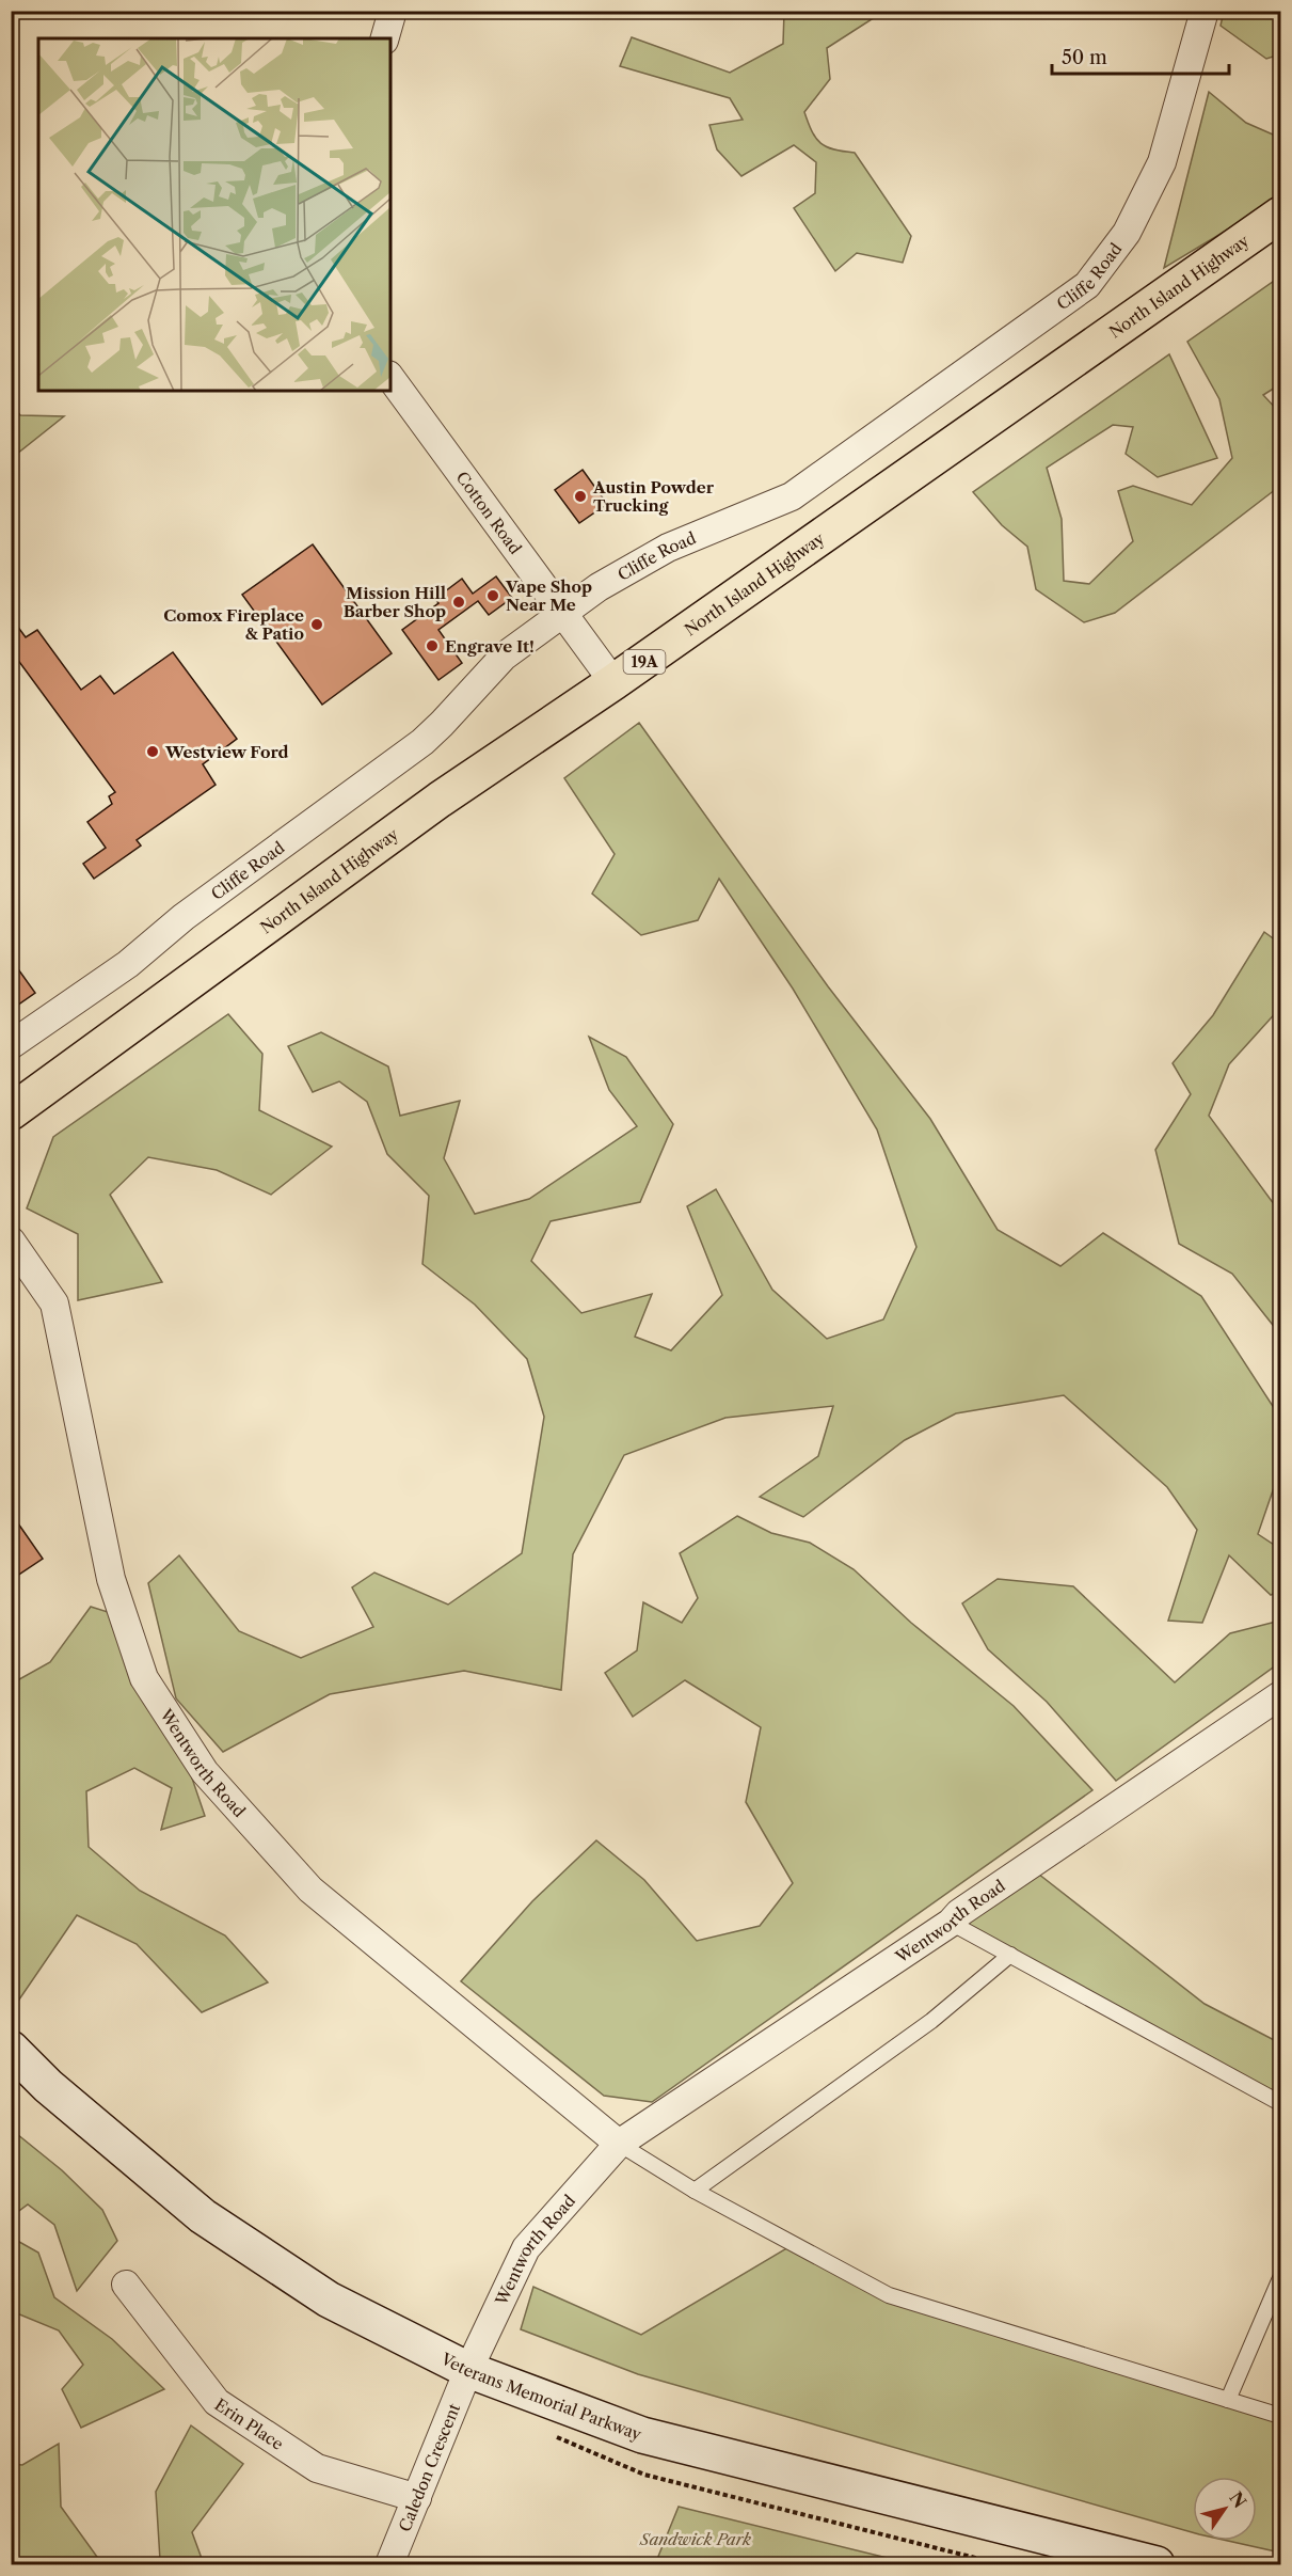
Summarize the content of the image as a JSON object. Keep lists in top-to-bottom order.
{
  "streets": {
    "main road": ["North Island Highway", "19A", "Veterans Memorial Parkway"],
    "street": [
      "Cliffe Road",
      "Cotton Road",
      "Wentworth Road",
      "Erin Place",
      "Caledon Crescent"
    ]
  },
  "crossings": [
    ["Cliffe Road", "Cotton Road"],
    ["North Island Highway", "Cotton Road"],
    ["Wentworth Road", "Veterans Memorial Parkway"],
    ["Wentworth Road", "Caledon Crescent"],
    ["Veterans Memorial Parkway", "Caledon Crescent"],
    ["Erin Place", "Caledon Crescent"]
  ],
  "parks": ["Sandwick Park"],
  "places": [
    "Austin Powder Trucking",
    "Vape Shop Near Me",
    "Mission Hill Barber Shop",
    "Comox Fireplace & Patio",
    "Engrave It!",
    "Westview Ford"
  ],
  "scale_bar": "50 m",
  "north": "top right"
}
